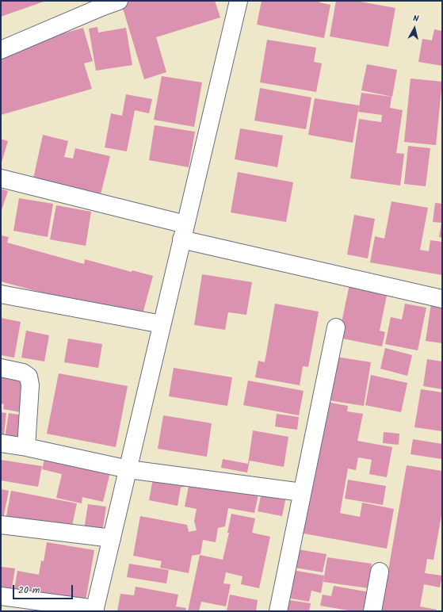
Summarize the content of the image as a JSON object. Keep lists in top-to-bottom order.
{
  "scale_bar": "20 m",
  "north": "top"
}
